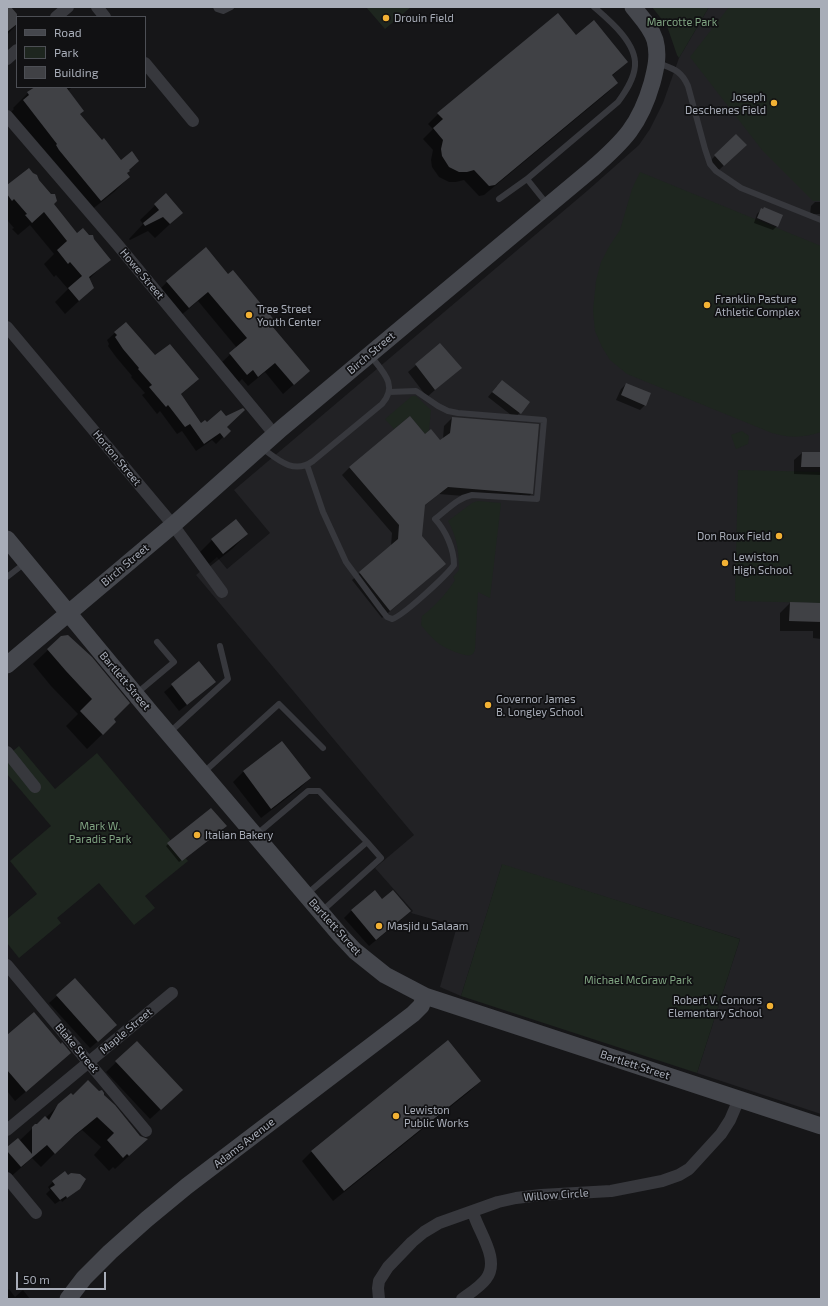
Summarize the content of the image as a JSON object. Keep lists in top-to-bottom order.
{
  "streets": {
    "street": [
      "Howe Street",
      "Birch Street",
      "Horton Street",
      "Bartlett Street",
      "Maple Street",
      "Blake Street",
      "Adams Avenue",
      "Willow Circle"
    ]
  },
  "crossings": [
    ["Howe Street", "Birch Street"],
    ["Birch Street", "Horton Street"],
    ["Birch Street", "Bartlett Street"],
    ["Bartlett Street", "Adams Avenue"],
    ["Bartlett Street", "Willow Circle"],
    ["Maple Street", "Blake Street"]
  ],
  "parks": ["Marcotte Park", "Mark W. Paradis Park", "Michael McGraw Park"],
  "places": [
    "Drouin Field",
    "Joseph Deschenes Field",
    "Franklin Pasture Athletic Complex",
    "Tree Street Youth Center",
    "Don Roux Field",
    "Lewiston High School",
    "Governor James B. Longley School",
    "Italian Bakery",
    "Masjid u Salaam",
    "Robert V. Connors Elementary School",
    "Lewiston Public Works"
  ],
  "legend": ["Road", "Park", "Building"],
  "scale_bar": "50 m"
}
